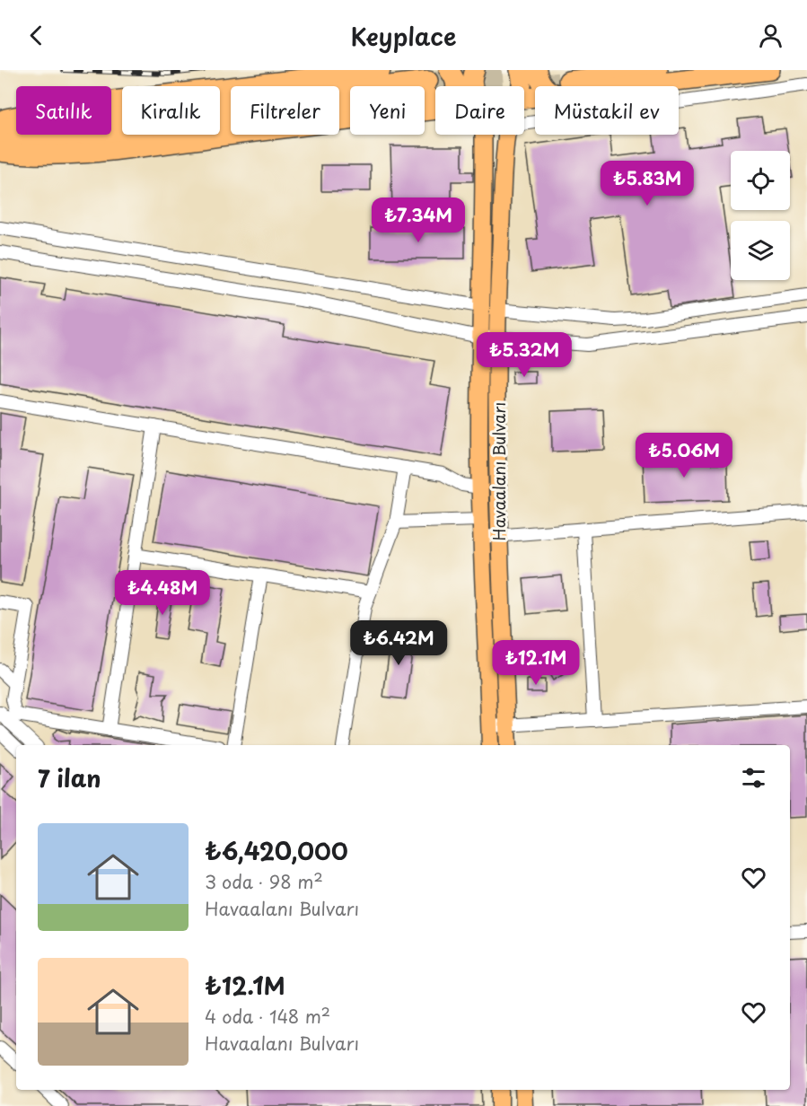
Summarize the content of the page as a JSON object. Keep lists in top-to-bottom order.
{
  "streets": {
    "main road": ["Havaalanı Bulvarı"]
  },
  "page": {
    "header": "Keyplace",
    "chip": [
      "Satılık",
      "Kiralık",
      "Filtreler",
      "Yeni",
      "Daire",
      "Müstakil ev"
    ],
    "price": [
      "₺5.83M",
      "₺7.34M",
      "₺5.32M",
      "₺5.06M",
      "₺4.48M",
      "₺6.42M",
      "₺12.1M"
    ],
    "heading": "7 ilan",
    "list": [
      {
        "name": "₺6,420,000",
        "note": "3 oda · 98 m² · Havaalanı Bulvarı"
      },
      {
        "name": "₺12.1M",
        "note": "4 oda · 148 m² · Havaalanı Bulvarı"
      }
    ]
  }
}
